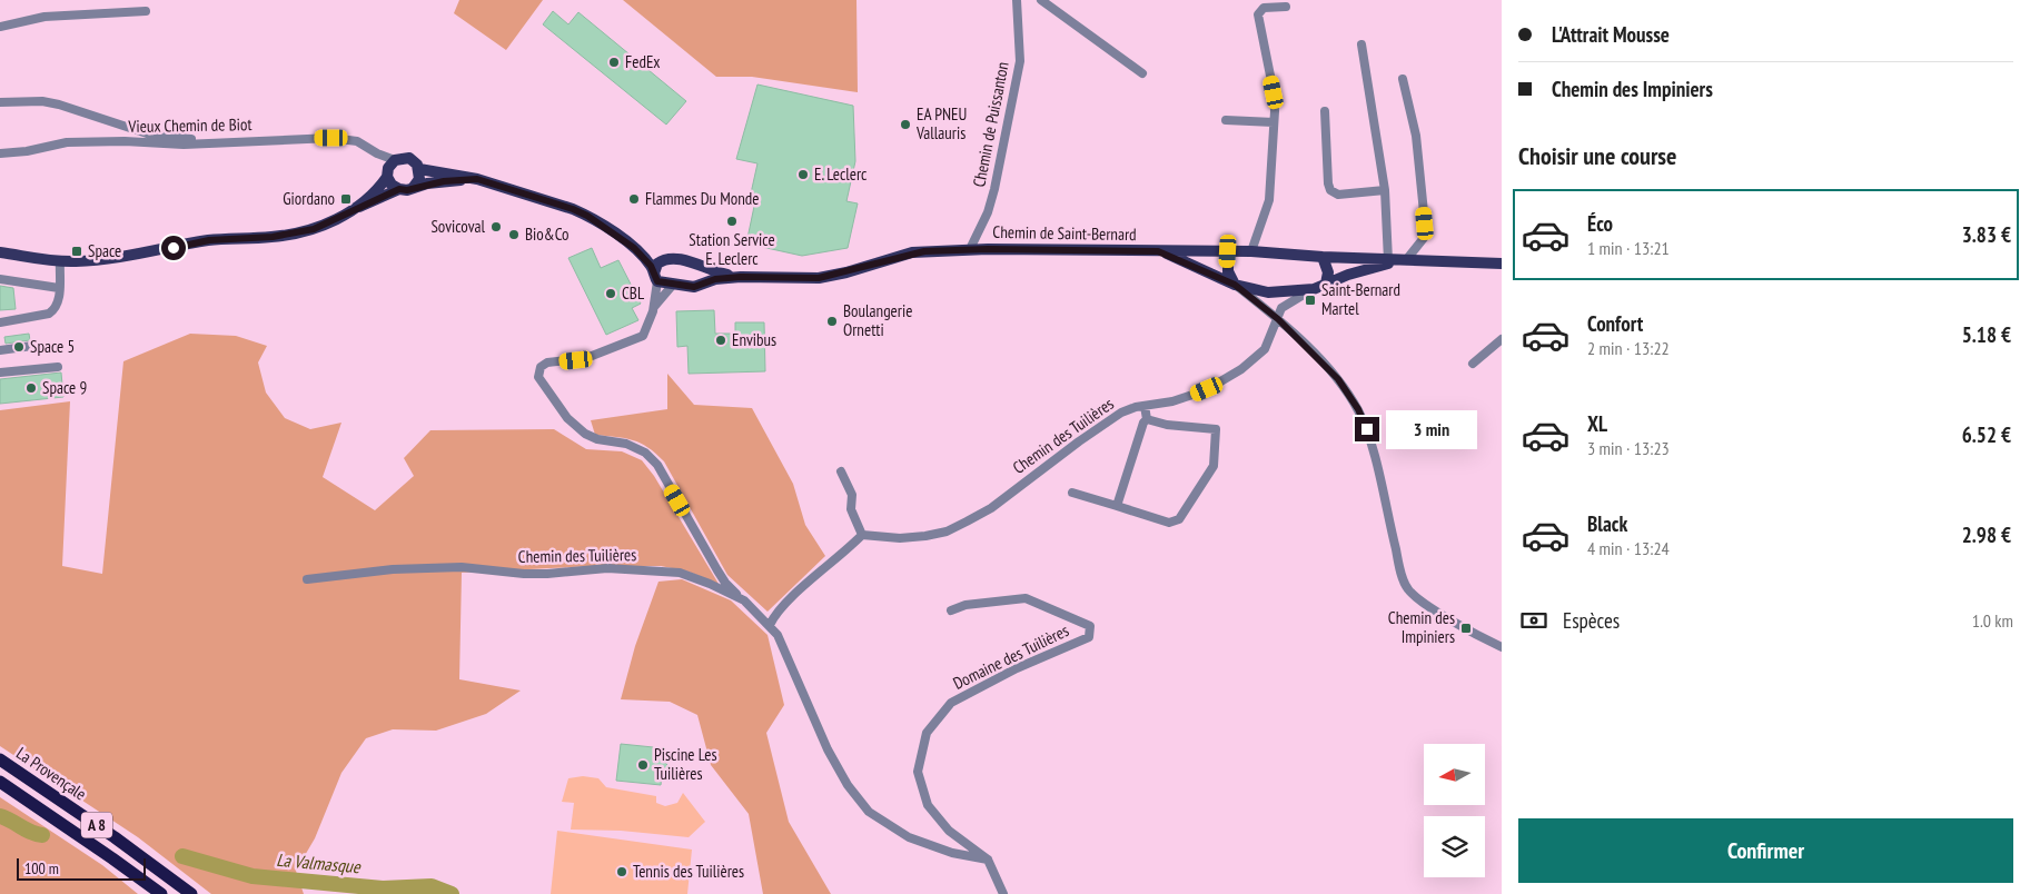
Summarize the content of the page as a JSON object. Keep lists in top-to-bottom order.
{
  "streets": {
    "highway": ["La Provençale", "A 8"],
    "main road": ["Chemin de Saint-Bernard"],
    "street": [
      "Chemin de Puissanton",
      "Vieux Chemin de Biot",
      "Chemin des Tuilières",
      "Domaine des Tuilières"
    ]
  },
  "crossings": [
    ["Chemin de Puissanton", "Chemin de Saint-Bernard"],
    ["Chemin de Saint-Bernard", "Chemin des Tuilières"]
  ],
  "water": ["La Valmasque"],
  "places": {
    "other": [
      "FedEx",
      "EA PNEU Vallauris",
      "E. Leclerc",
      "Flammes Du Monde",
      "Station Service E. Leclerc",
      "Sovicoval",
      "Bio&Co",
      "CBL",
      "Boulangerie Ornetti",
      "Envibus",
      "Space 5",
      "Space 9",
      "Piscine Les Tuilières",
      "Tennis des Tuilières"
    ],
    "transit": [
      "Giordano",
      "Space",
      "Saint-Bernard Martel",
      "Chemin des Impiniers"
    ]
  },
  "scale_bar": "100 m",
  "north": "left",
  "page": {
    "banner": ["L'Attrait Mousse", "Chemin des Impiniers"],
    "heading": "Choisir une course",
    "list": [
      {
        "name": "Éco",
        "note": "1 min · 13:21",
        "value": "3.83 €"
      },
      {
        "name": "Confort",
        "note": "2 min · 13:22",
        "value": "5.18 €"
      },
      {
        "name": "XL",
        "note": "3 min · 13:23",
        "value": "6.52 €"
      },
      {
        "name": "Black",
        "note": "4 min · 13:24",
        "value": "2.98 €"
      }
    ],
    "bubble": "3 min",
    "pay": ["Espèces", "1.0 km"],
    "buttons": "Confirmer",
    "scale": "100 m"
  }
}
